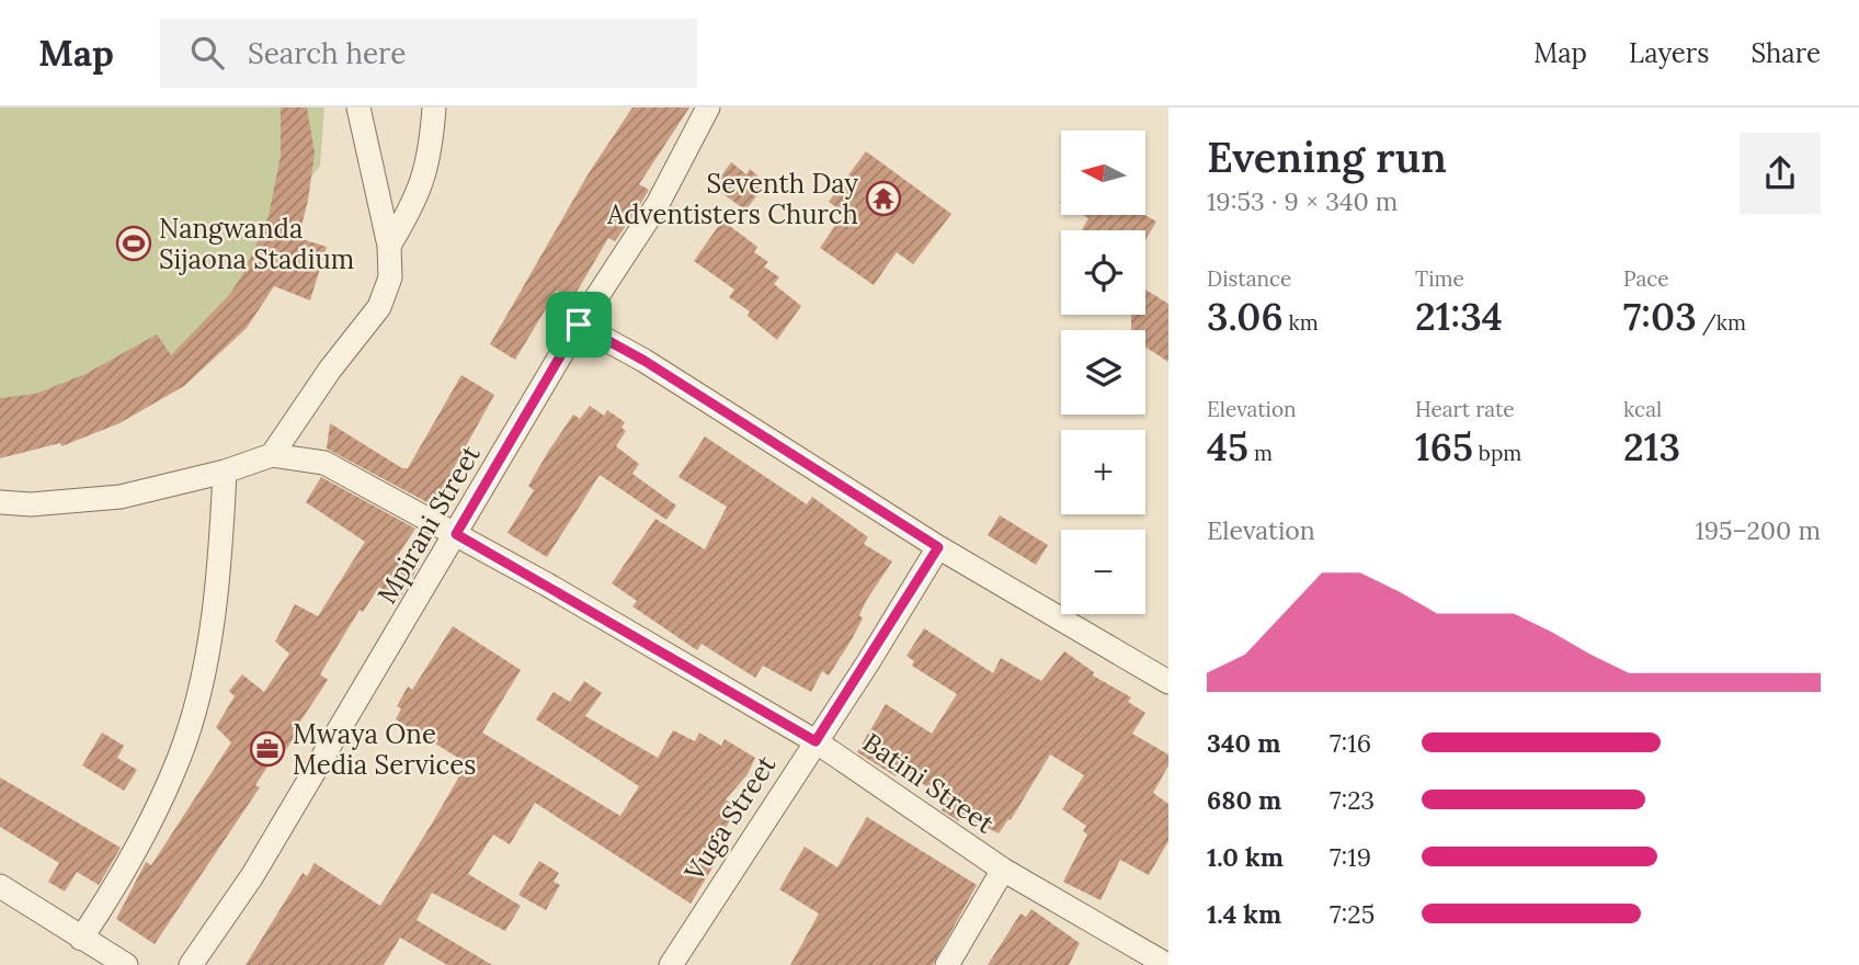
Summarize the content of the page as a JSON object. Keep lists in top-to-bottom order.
{
  "streets": {
    "street": ["Mpirani Street", "Batini Street", "Vuga Street"]
  },
  "crossings": [
    ["Mpirani Street", "Batini Street"],
    ["Batini Street", "Vuga Street"]
  ],
  "places": {
    "temple": ["Seventh Day Adventisters Church"],
    "sports": ["Nangwanda Sijaona Stadium"],
    "office": ["Mwaya One Media Services"]
  },
  "north": "left",
  "page": {
    "header": "Map",
    "search": "Search here",
    "nav": ["Map", "Layers", "Share"],
    "heading": ["Evening run", "19:53 · 9 × 340 m"],
    "map_buttons": ["+", "−"],
    "stats": [
      ["Distance", "3.06 km"],
      ["Time", "21:34"],
      ["Pace", "7:03 /km"],
      ["Elevation", "45 m"],
      ["Heart rate", "165 bpm"],
      ["kcal", "213"]
    ],
    "chart": ["Elevation", "195–200 m"],
    "list": [
      {
        "name": "340 m",
        "note": "7:16"
      },
      {
        "name": "680 m",
        "note": "7:23"
      },
      {
        "name": "1.0 km",
        "note": "7:19"
      },
      {
        "name": "1.4 km",
        "note": "7:25"
      }
    ]
  }
}
